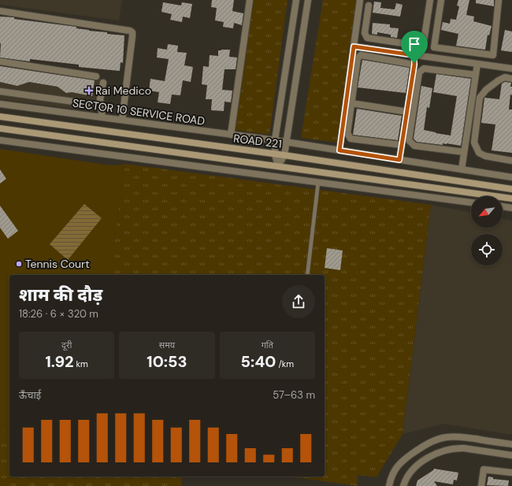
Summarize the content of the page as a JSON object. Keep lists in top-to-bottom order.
{
  "streets": {
    "main road": ["ROAD 221"],
    "street": ["SECTOR 10 SERVICE ROAD"]
  },
  "places": {
    "health": ["Rai Medico"],
    "other": ["Tennis Court"]
  },
  "north": "bottom left",
  "page": {
    "heading": ["शाम की दौड़", "18:26 · 6 × 320 m"],
    "stats": [
      ["दूरी", "1.92 km"],
      ["समय", "10:53"],
      ["गति", "5:40 /km"]
    ],
    "chart": ["ऊँचाई", "57–63 m"]
  }
}
